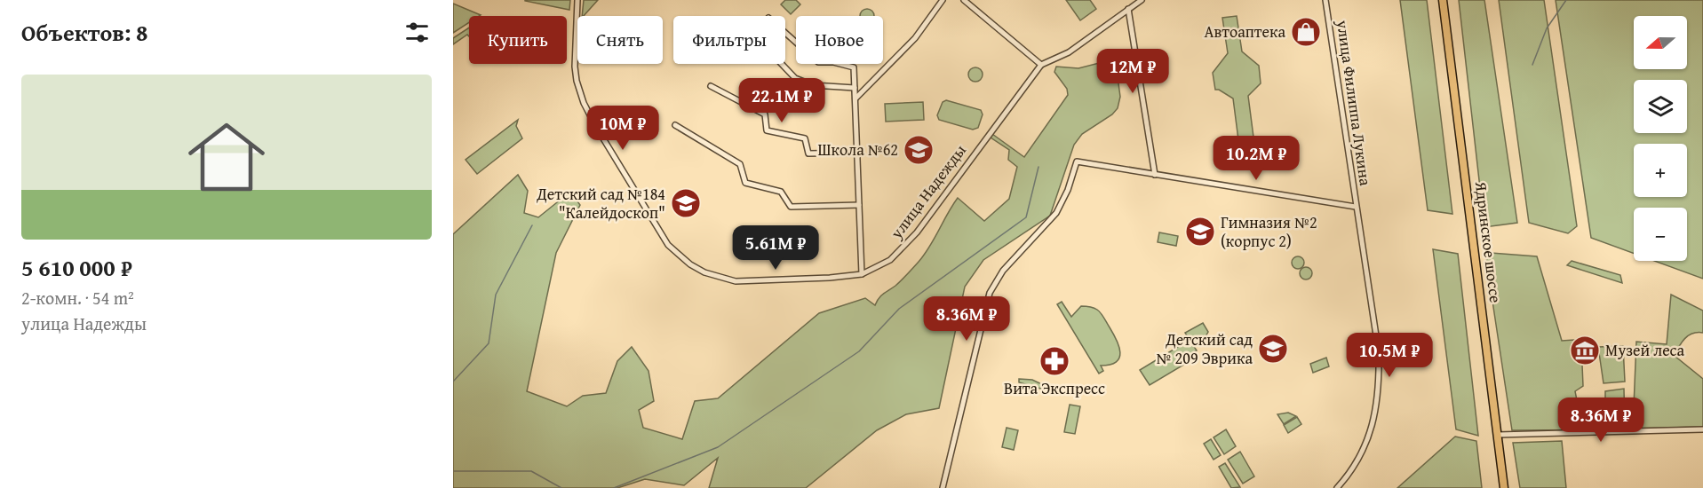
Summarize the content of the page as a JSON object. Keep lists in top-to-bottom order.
{
  "streets": {
    "main road": ["Ядринское шоссе"],
    "street": ["улица Филиппа Лукина", "улица Надежды"]
  },
  "places": {
    "shop": ["Автоаптека"],
    "school or university": [
      "Школа №62",
      "Детский сад №184 \"Калейдоскоп\"",
      "Гимназия №2 (корпус 2)",
      "Детский сад № 209 Эврика"
    ],
    "museum": ["Музей леса"],
    "pharmacy": ["Вита Экспресс"]
  },
  "north": "left",
  "page": {
    "heading": "Объектов: 8",
    "map_buttons": ["+", "−"],
    "chip": [
      "Купить",
      "Снять",
      "Фильтры",
      "Новое"
    ],
    "price": [
      "12M ₽",
      "22.1M ₽",
      "10M ₽",
      "10.2M ₽",
      "5.61M ₽",
      "8.36M ₽",
      "10.5M ₽",
      "8.36M ₽"
    ],
    "list": [
      {
        "name": "5 610 000 ₽",
        "note": "2-комн. · 54 m² · улица Надежды"
      }
    ]
  }
}
